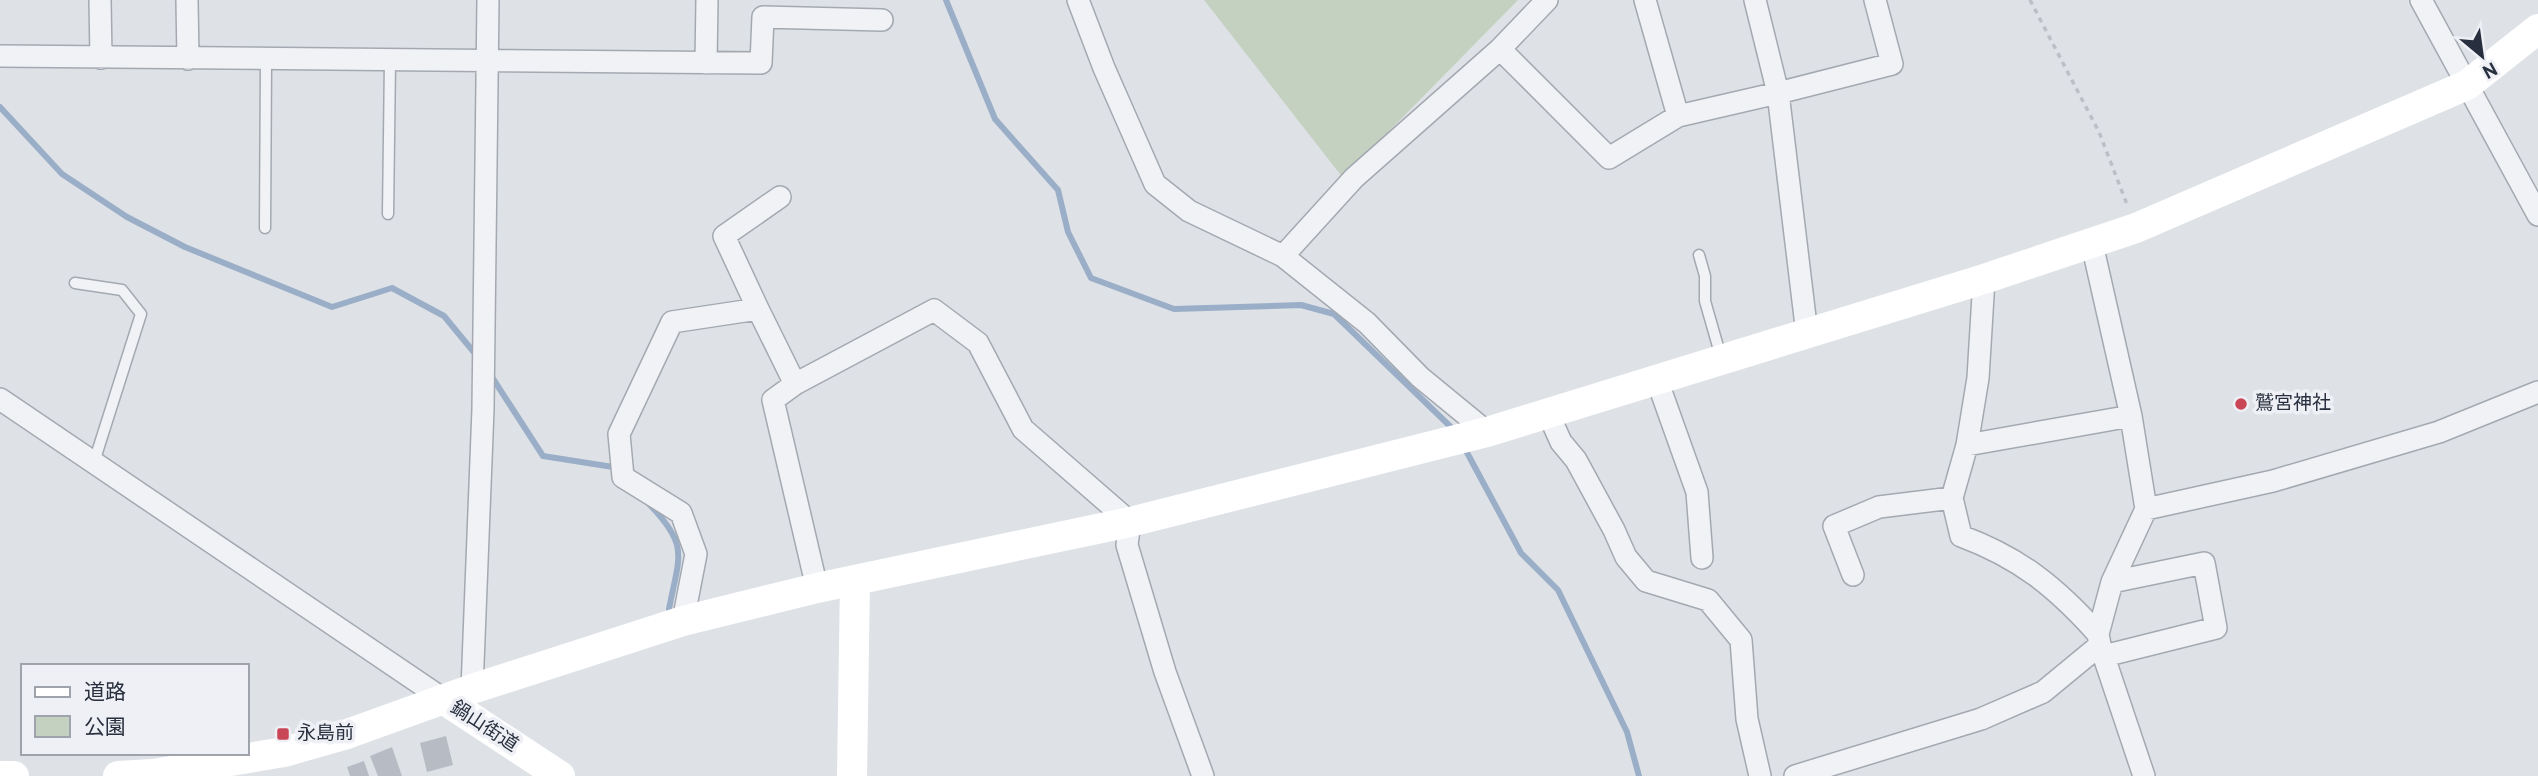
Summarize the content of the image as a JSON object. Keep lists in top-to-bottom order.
{
  "streets": {
    "street": ["鍋山街道"]
  },
  "places": {
    "other": ["鷲宮神社"],
    "transit": ["永島前"]
  },
  "legend": ["道路", "公園"],
  "north": "bottom right"
}
